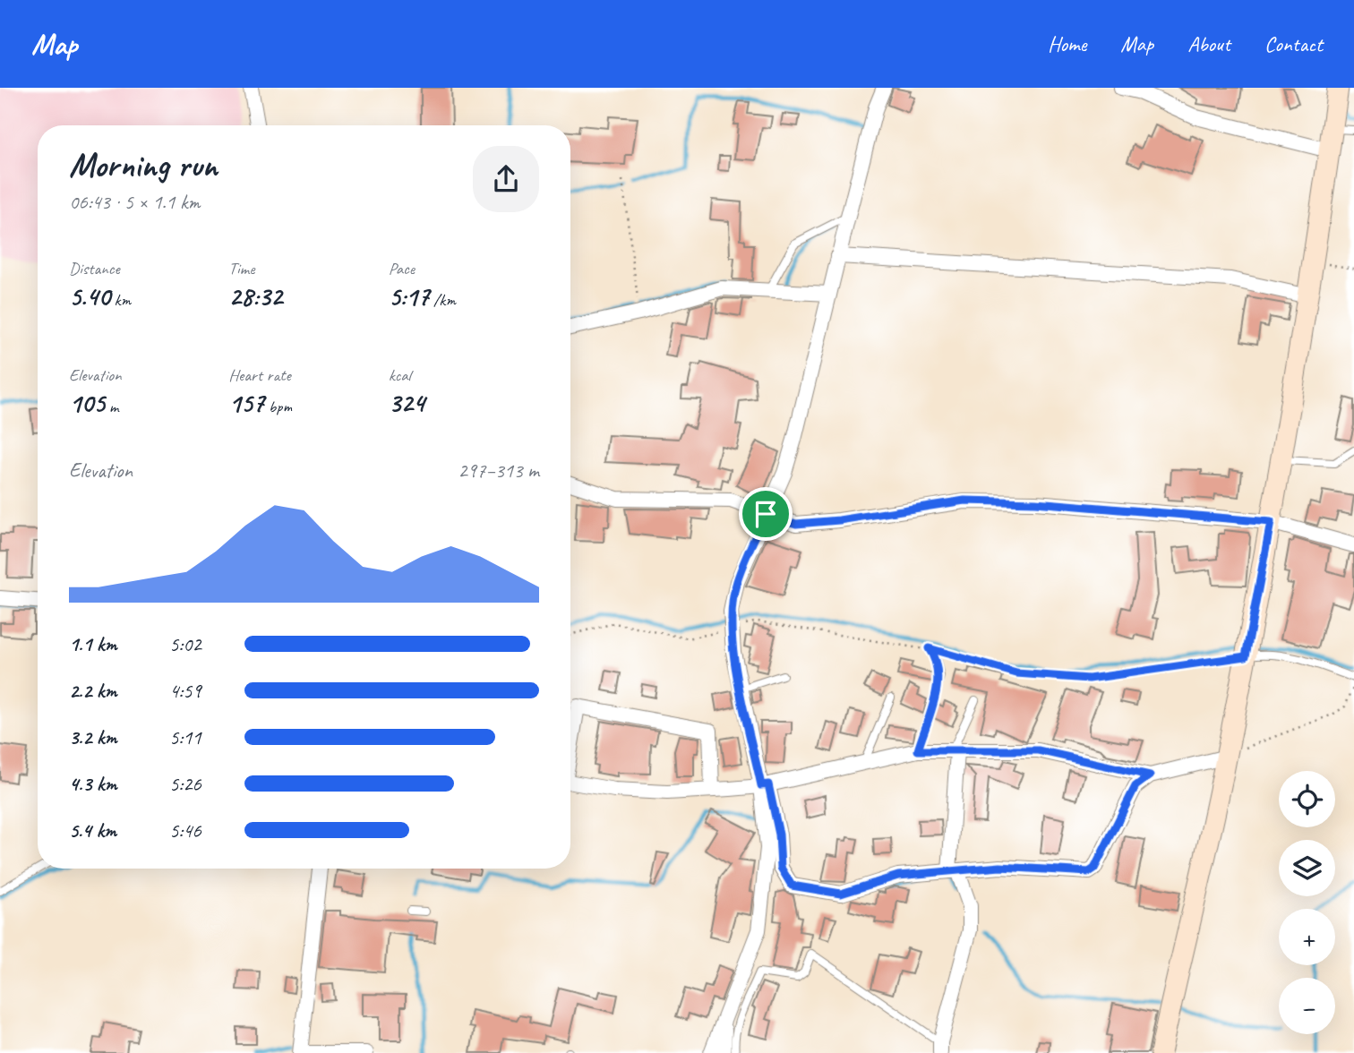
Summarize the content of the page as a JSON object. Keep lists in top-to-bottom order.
{
  "page": {
    "header": "Map",
    "nav": [
      "Home",
      "Map",
      "About",
      "Contact"
    ],
    "heading": ["Morning run", "06:43 · 5 × 1.1 km"],
    "stats": [
      ["Distance", "5.40 km"],
      ["Time", "28:32"],
      ["Pace", "5:17 /km"],
      ["Elevation", "105 m"],
      ["Heart rate", "157 bpm"],
      ["kcal", "324"]
    ],
    "chart": ["Elevation", "297–313 m"],
    "list": [
      {
        "name": "1.1 km",
        "note": "5:02"
      },
      {
        "name": "2.2 km",
        "note": "4:59"
      },
      {
        "name": "3.2 km",
        "note": "5:11"
      },
      {
        "name": "4.3 km",
        "note": "5:26"
      },
      {
        "name": "5.4 km",
        "note": "5:46"
      }
    ],
    "map_buttons": ["+", "−"]
  }
}
